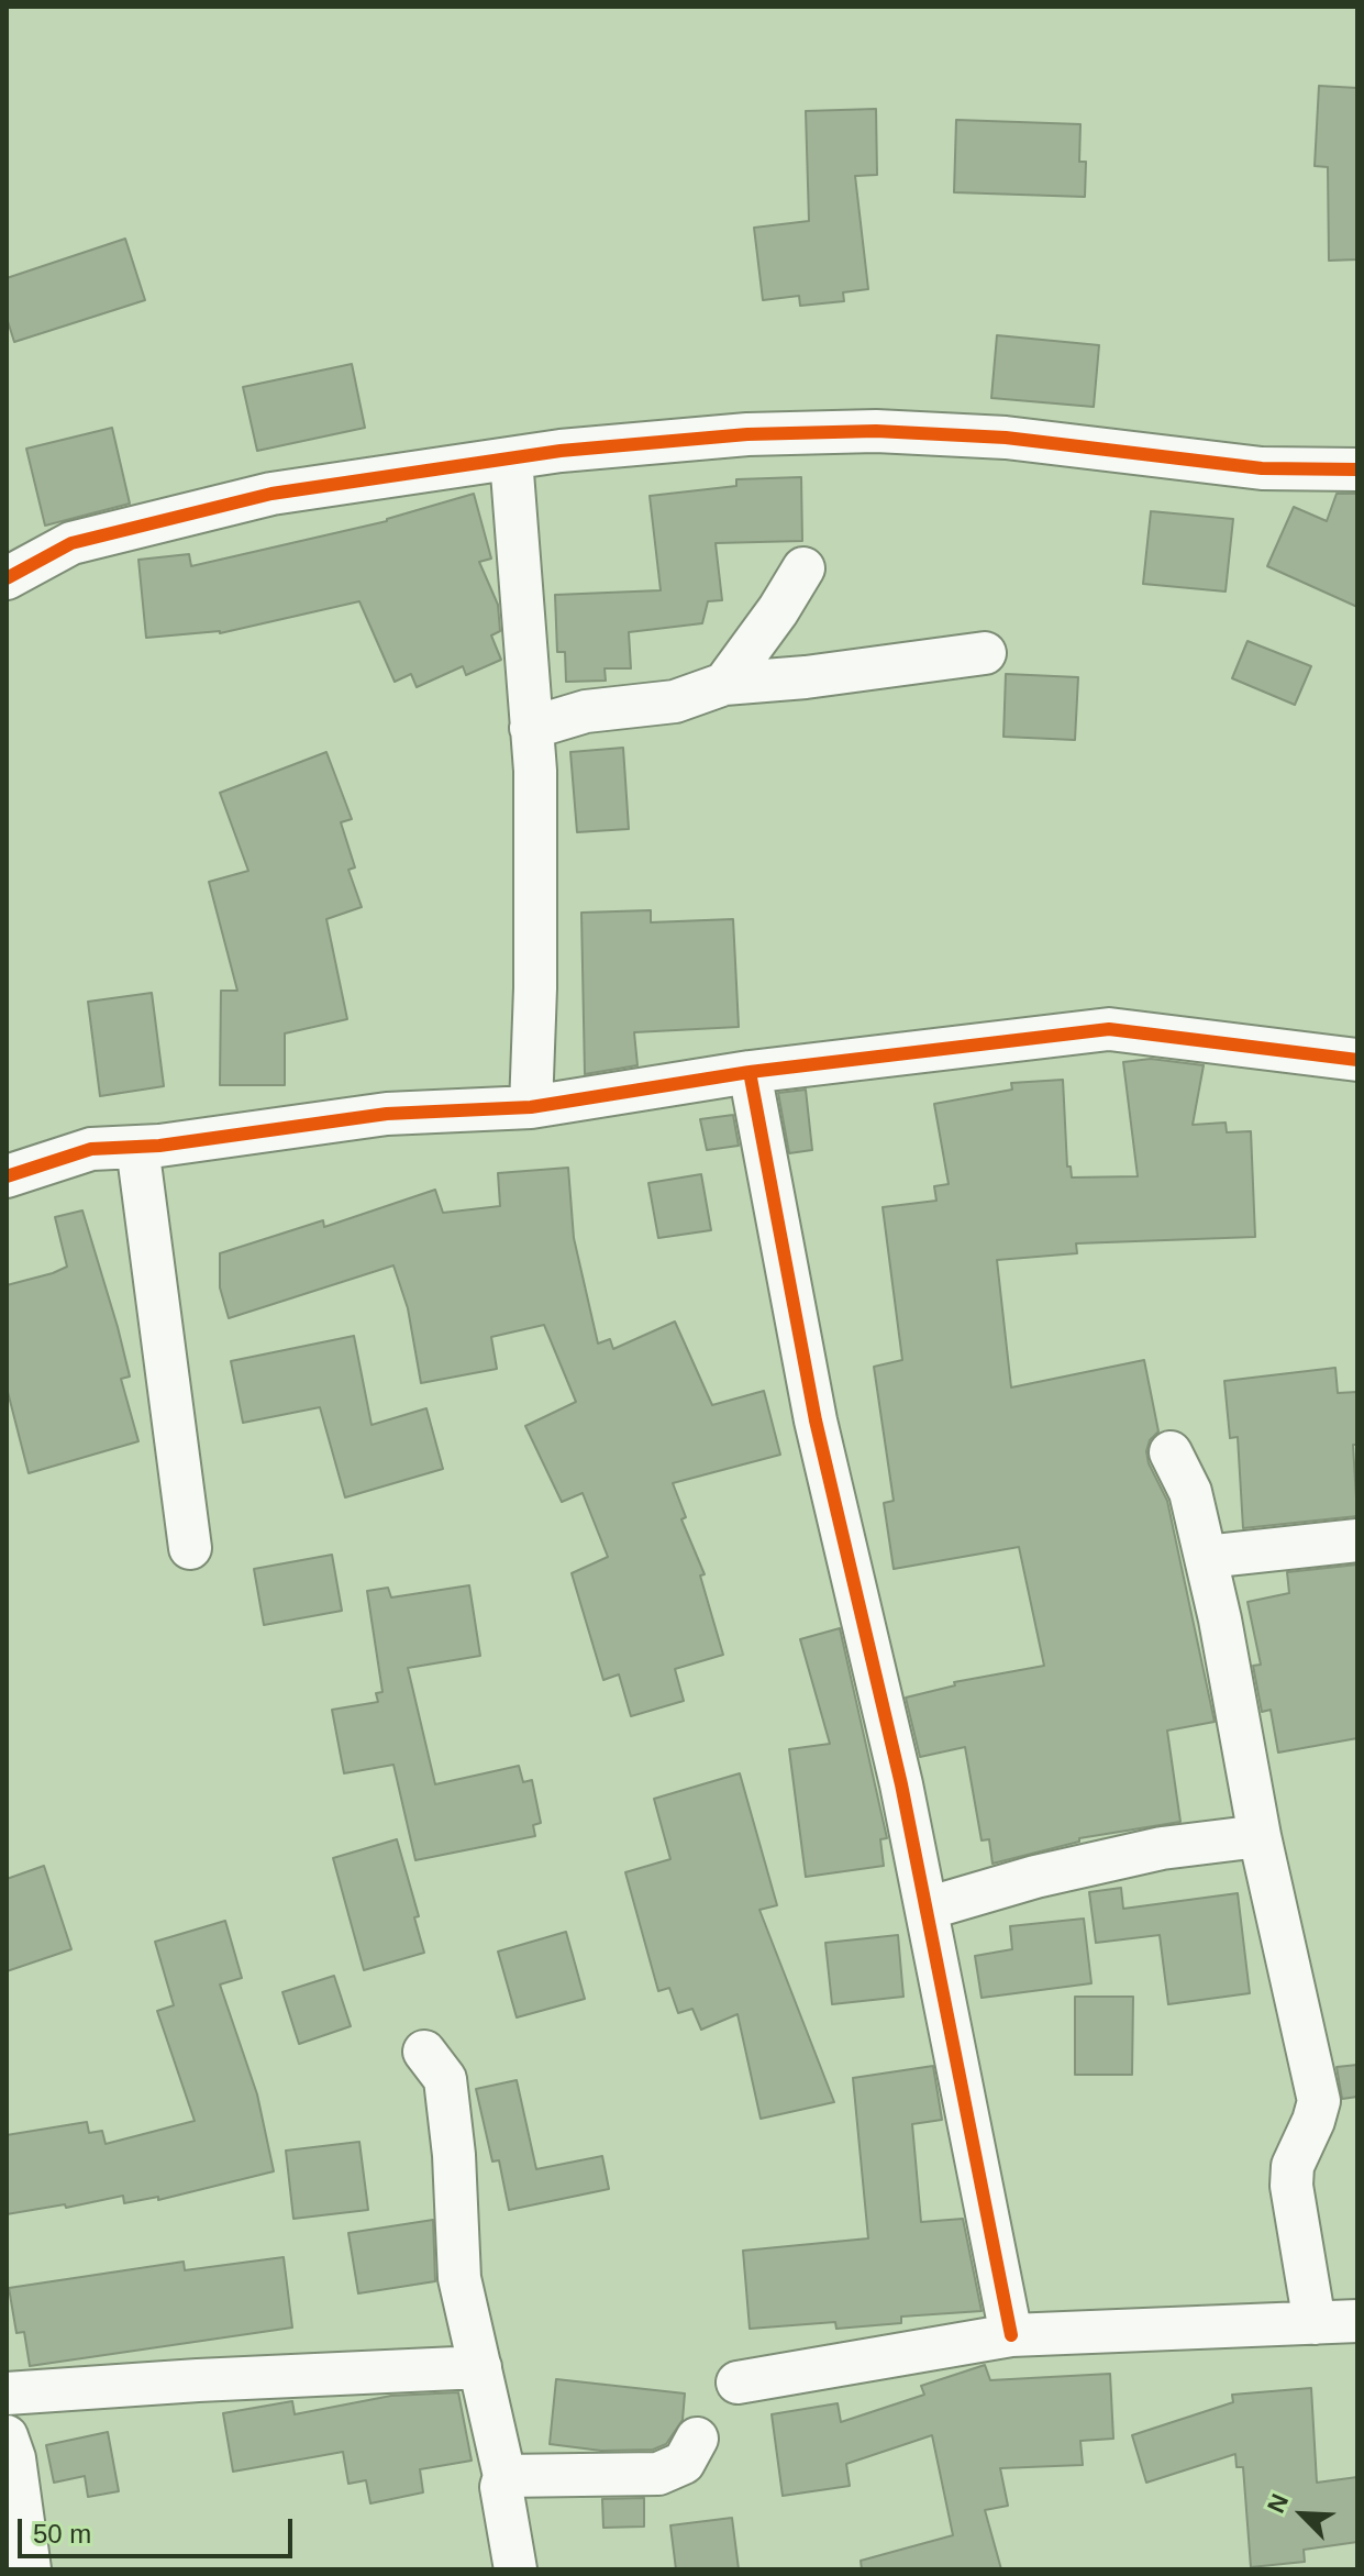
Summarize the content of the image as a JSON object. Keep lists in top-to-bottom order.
{
  "scale_bar": "50 m",
  "north": "top left"
}
